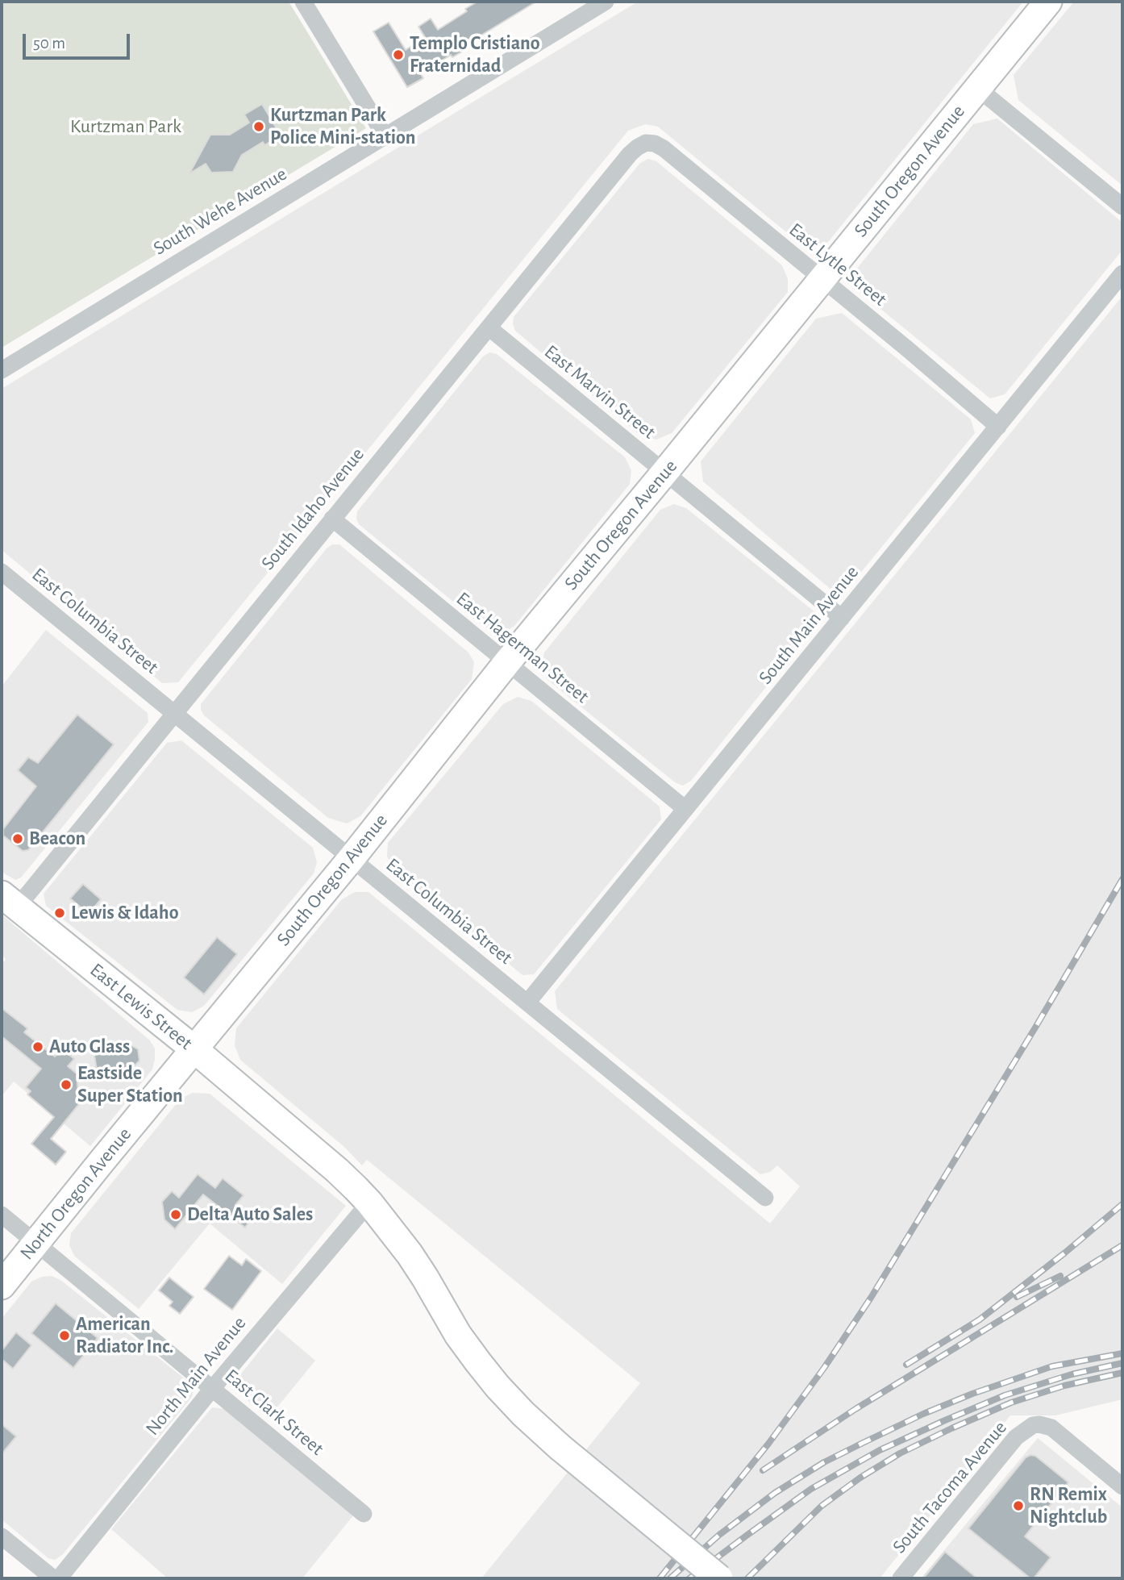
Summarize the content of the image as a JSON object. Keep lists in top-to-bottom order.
{
  "streets": {
    "main road": ["South Oregon Avenue", "East Lewis Street", "North Oregon Avenue"],
    "street": [
      "South Wehe Avenue",
      "East Lytle Street",
      "East Marvin Street",
      "South Idaho Avenue",
      "East Columbia Street",
      "South Main Avenue",
      "East Hagerman Street",
      "North Main Avenue",
      "East Clark Street",
      "South Tacoma Avenue"
    ]
  },
  "crossings": [
    ["South Oregon Avenue", "East Lytle Street"],
    ["South Oregon Avenue", "East Marvin Street"],
    ["South Oregon Avenue", "East Columbia Street"],
    ["South Oregon Avenue", "East Hagerman Street"],
    ["South Oregon Avenue", "East Lewis Street"],
    ["South Oregon Avenue", "North Oregon Avenue"],
    ["East Lytle Street", "South Idaho Avenue"],
    ["East Lytle Street", "South Main Avenue"],
    ["East Marvin Street", "South Idaho Avenue"],
    ["East Marvin Street", "South Main Avenue"],
    ["South Idaho Avenue", "East Columbia Street"],
    ["South Idaho Avenue", "East Hagerman Street"],
    ["South Idaho Avenue", "East Lewis Street"],
    ["East Columbia Street", "South Main Avenue"],
    ["South Main Avenue", "East Hagerman Street"],
    ["East Lewis Street", "North Oregon Avenue"],
    ["East Lewis Street", "North Main Avenue"],
    ["North Oregon Avenue", "East Clark Street"],
    ["North Main Avenue", "East Clark Street"]
  ],
  "parks": ["Kurtzman Park"],
  "places": [
    "Templo Cristiano Fraternidad",
    "Kurtzman Park Police Mini-station",
    "Beacon",
    "Lewis & Idaho",
    "Auto Glass",
    "Eastside Super Station",
    "Delta Auto Sales",
    "American Radiator Inc.",
    "RN Remix Nightclub"
  ],
  "scale_bar": "50 m"
}
